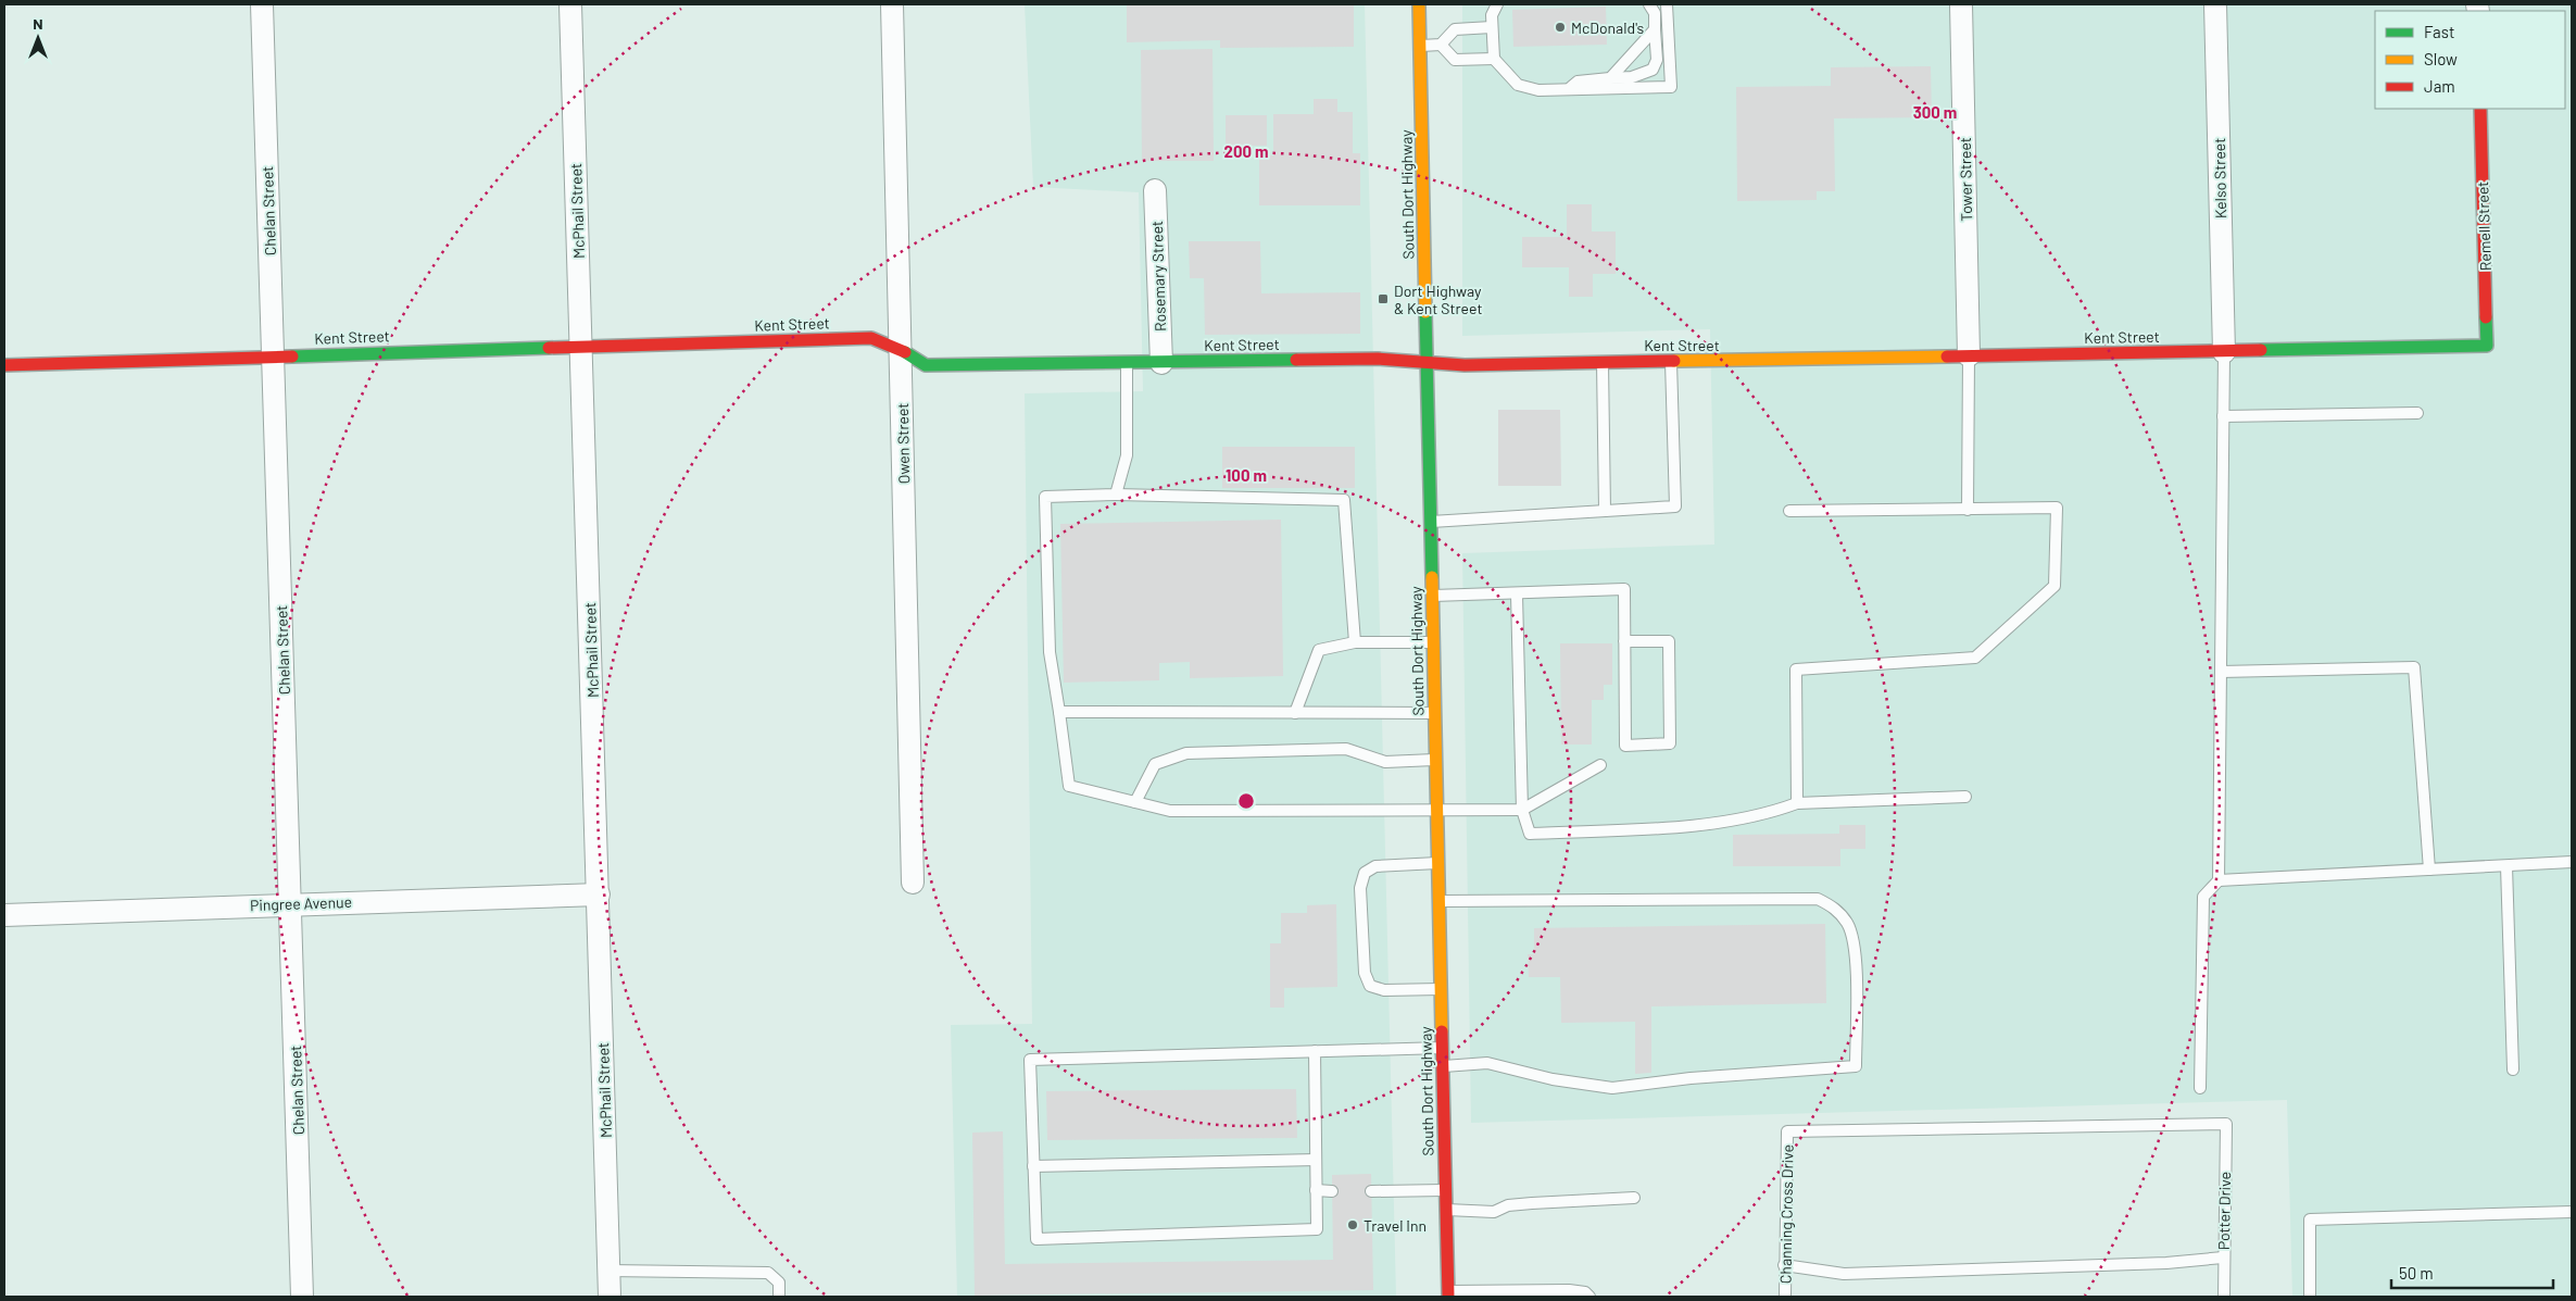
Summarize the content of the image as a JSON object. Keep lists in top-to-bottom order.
{
  "streets": {
    "street": [
      "Kelso Street",
      "Tower Street",
      "South Dort Highway",
      "Chelan Street",
      "McPhail Street",
      "Remell Street",
      "Rosemary Street",
      "Kent Street",
      "Owen Street",
      "Pingree Avenue"
    ],
    "lane": ["Potter Drive", "Channing Cross Drive"]
  },
  "crossings": [
    ["Kelso Street", "Kent Street"],
    ["Tower Street", "Kent Street"],
    ["South Dort Highway", "Kent Street"],
    ["Chelan Street", "Kent Street"],
    ["Chelan Street", "Pingree Avenue"],
    ["McPhail Street", "Kent Street"],
    ["McPhail Street", "Pingree Avenue"],
    ["Remell Street", "Kent Street"],
    ["Rosemary Street", "Kent Street"],
    ["Kent Street", "Owen Street"],
    ["Potter Drive", "Channing Cross Drive"]
  ],
  "places": {
    "other": ["McDonald's", "Travel Inn"],
    "transit": ["Dort Highway & Kent Street"]
  },
  "legend": ["Fast", "Slow", "Jam"],
  "scale_bar": "50 m",
  "north": "top",
  "rings": ["300 m", "200 m", "100 m"]
}
